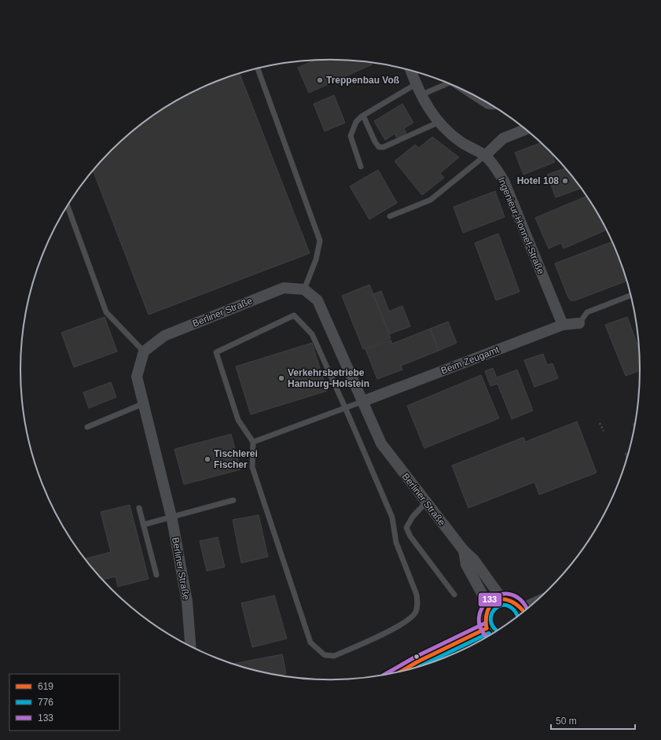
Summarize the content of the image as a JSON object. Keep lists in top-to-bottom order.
{
  "streets": {
    "street": ["Ingenieur-Honnef-Straße", "Berliner Straße", "Beim Zeugamt"]
  },
  "crossings": [
    ["Ingenieur-Honnef-Straße", "Beim Zeugamt"],
    ["Berliner Straße", "Beim Zeugamt"]
  ],
  "places": [
    "Treppenbau Voß",
    "Hotel 108",
    "Verkehrsbetriebe Hamburg-Holstein",
    "Tischlerei Fischer"
  ],
  "lines": ["transit line 133", "transit line 619", "transit line 776"],
  "legend": ["619", "776", "133"],
  "scale_bar": "50 m"
}
